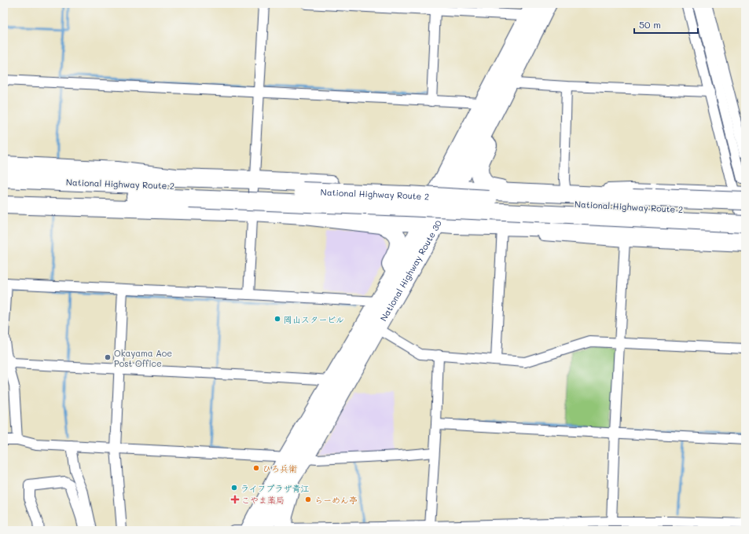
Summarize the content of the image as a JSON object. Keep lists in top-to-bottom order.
{
  "streets": {
    "highway": ["National Highway Route 2", "National Highway Route 30"]
  },
  "places": {
    "other": [
      "岡山スタービル",
      "Okayama Aoe Post Office",
      "ひろ兵衛",
      "ライフプラザ青江",
      "らーめん亭"
    ],
    "health": ["こやま薬局"]
  },
  "scale_bar": "50 m"
}
